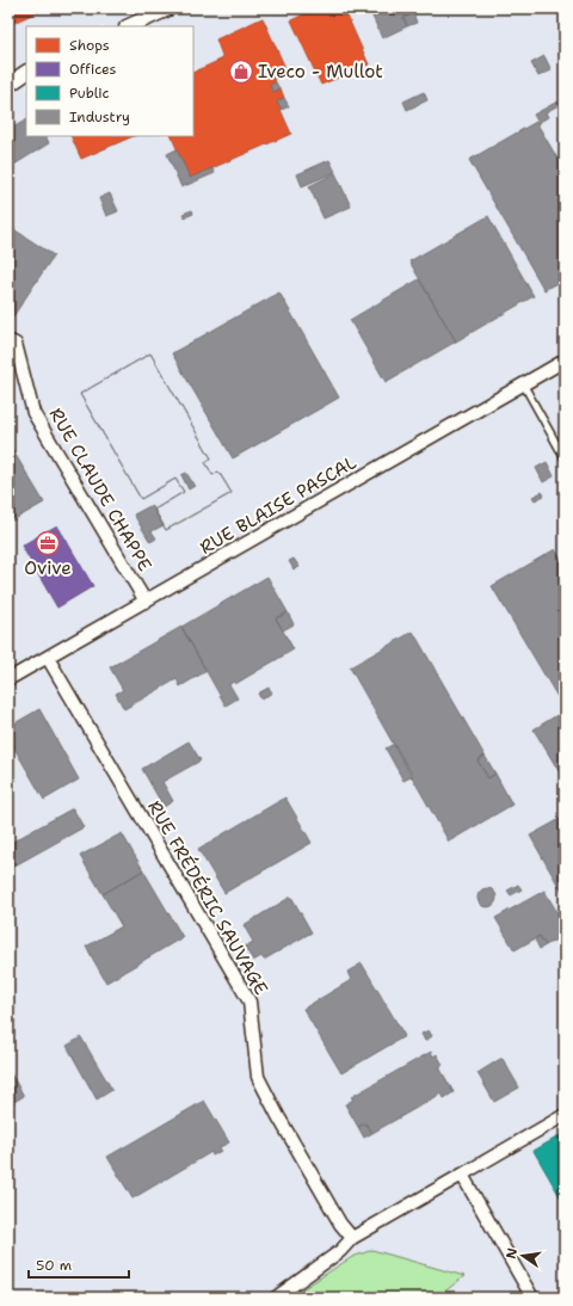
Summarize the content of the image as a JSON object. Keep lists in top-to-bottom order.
{
  "streets": {
    "street": ["RUE CLAUDE CHAPPE", "RUE BLAISE PASCAL", "RUE FRÉDÉRIC SAUVAGE"]
  },
  "crossings": [
    ["RUE CLAUDE CHAPPE", "RUE BLAISE PASCAL"],
    ["RUE BLAISE PASCAL", "RUE FRÉDÉRIC SAUVAGE"]
  ],
  "places": {
    "shop": ["Iveco - Mullot"],
    "office": ["Ovive"]
  },
  "legend": [
    "Shops",
    "Offices",
    "Public",
    "Industry"
  ],
  "scale_bar": "50 m",
  "north": "left"
}
